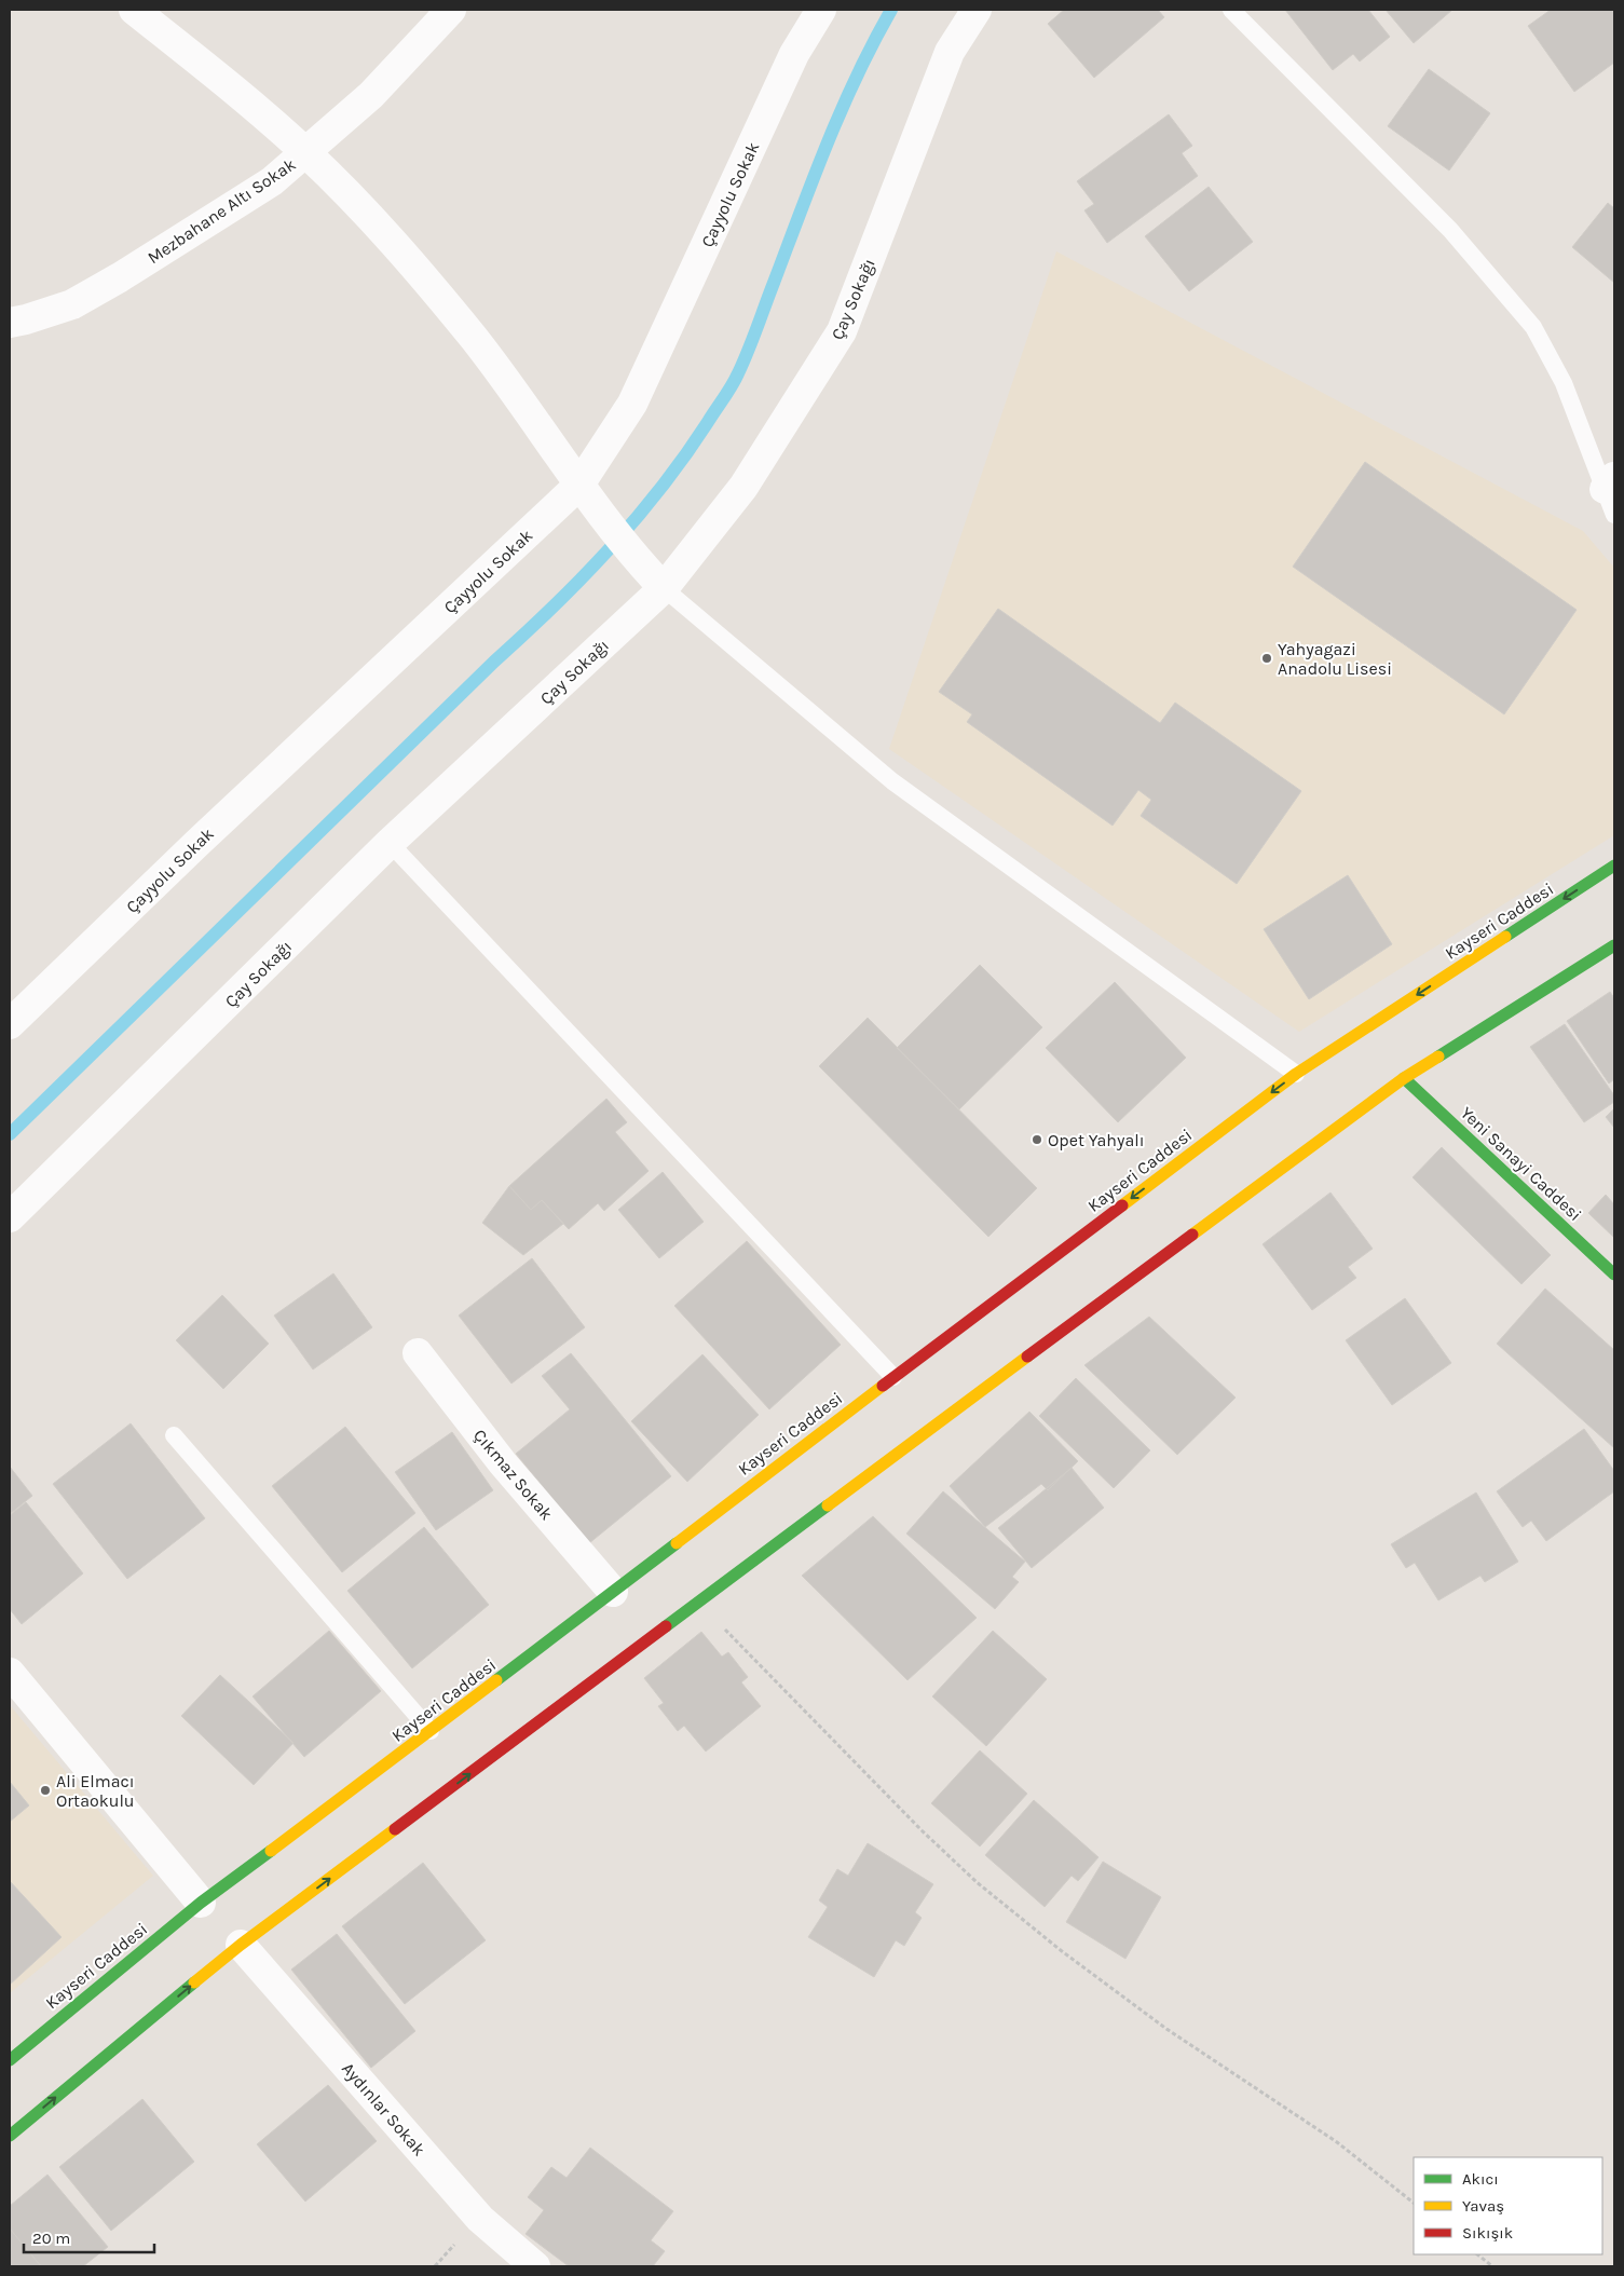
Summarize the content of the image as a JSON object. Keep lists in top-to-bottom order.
{
  "streets": {
    "main road": ["Kayseri Caddesi", "Yeni Sanayi Caddesi"],
    "street": [
      "Çayyolu Sokak",
      "Mezbahane Altı Sokak",
      "Çay Sokağı",
      "Çıkmaz Sokak",
      "Aydınlar Sokak"
    ]
  },
  "crossings": [
    ["Kayseri Caddesi", "Çıkmaz Sokak"]
  ],
  "places": ["Yahyagazi Anadolu Lisesi", "Opet Yahyalı", "Ali Elmacı Ortaokulu"],
  "legend": ["Akıcı", "Yavaş", "Sıkışık"],
  "scale_bar": "20 m"
}
